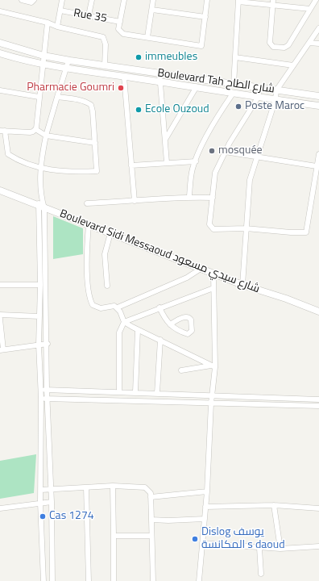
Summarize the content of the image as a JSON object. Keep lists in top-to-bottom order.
{
  "streets": {
    "street": ["Rue 35", "Boulevard Tah شارع الطاح", "Boulevard Sidi Messaoud شارع سيدي مسعود"]
  },
  "places": [
    "immeubles",
    "Pharmacie Goumri",
    "Poste Maroc",
    "Ecole Ouzoud",
    "mosquée",
    "Cas 1274",
    "Dislog يوسف المكانسة s daoud"
  ]
}
